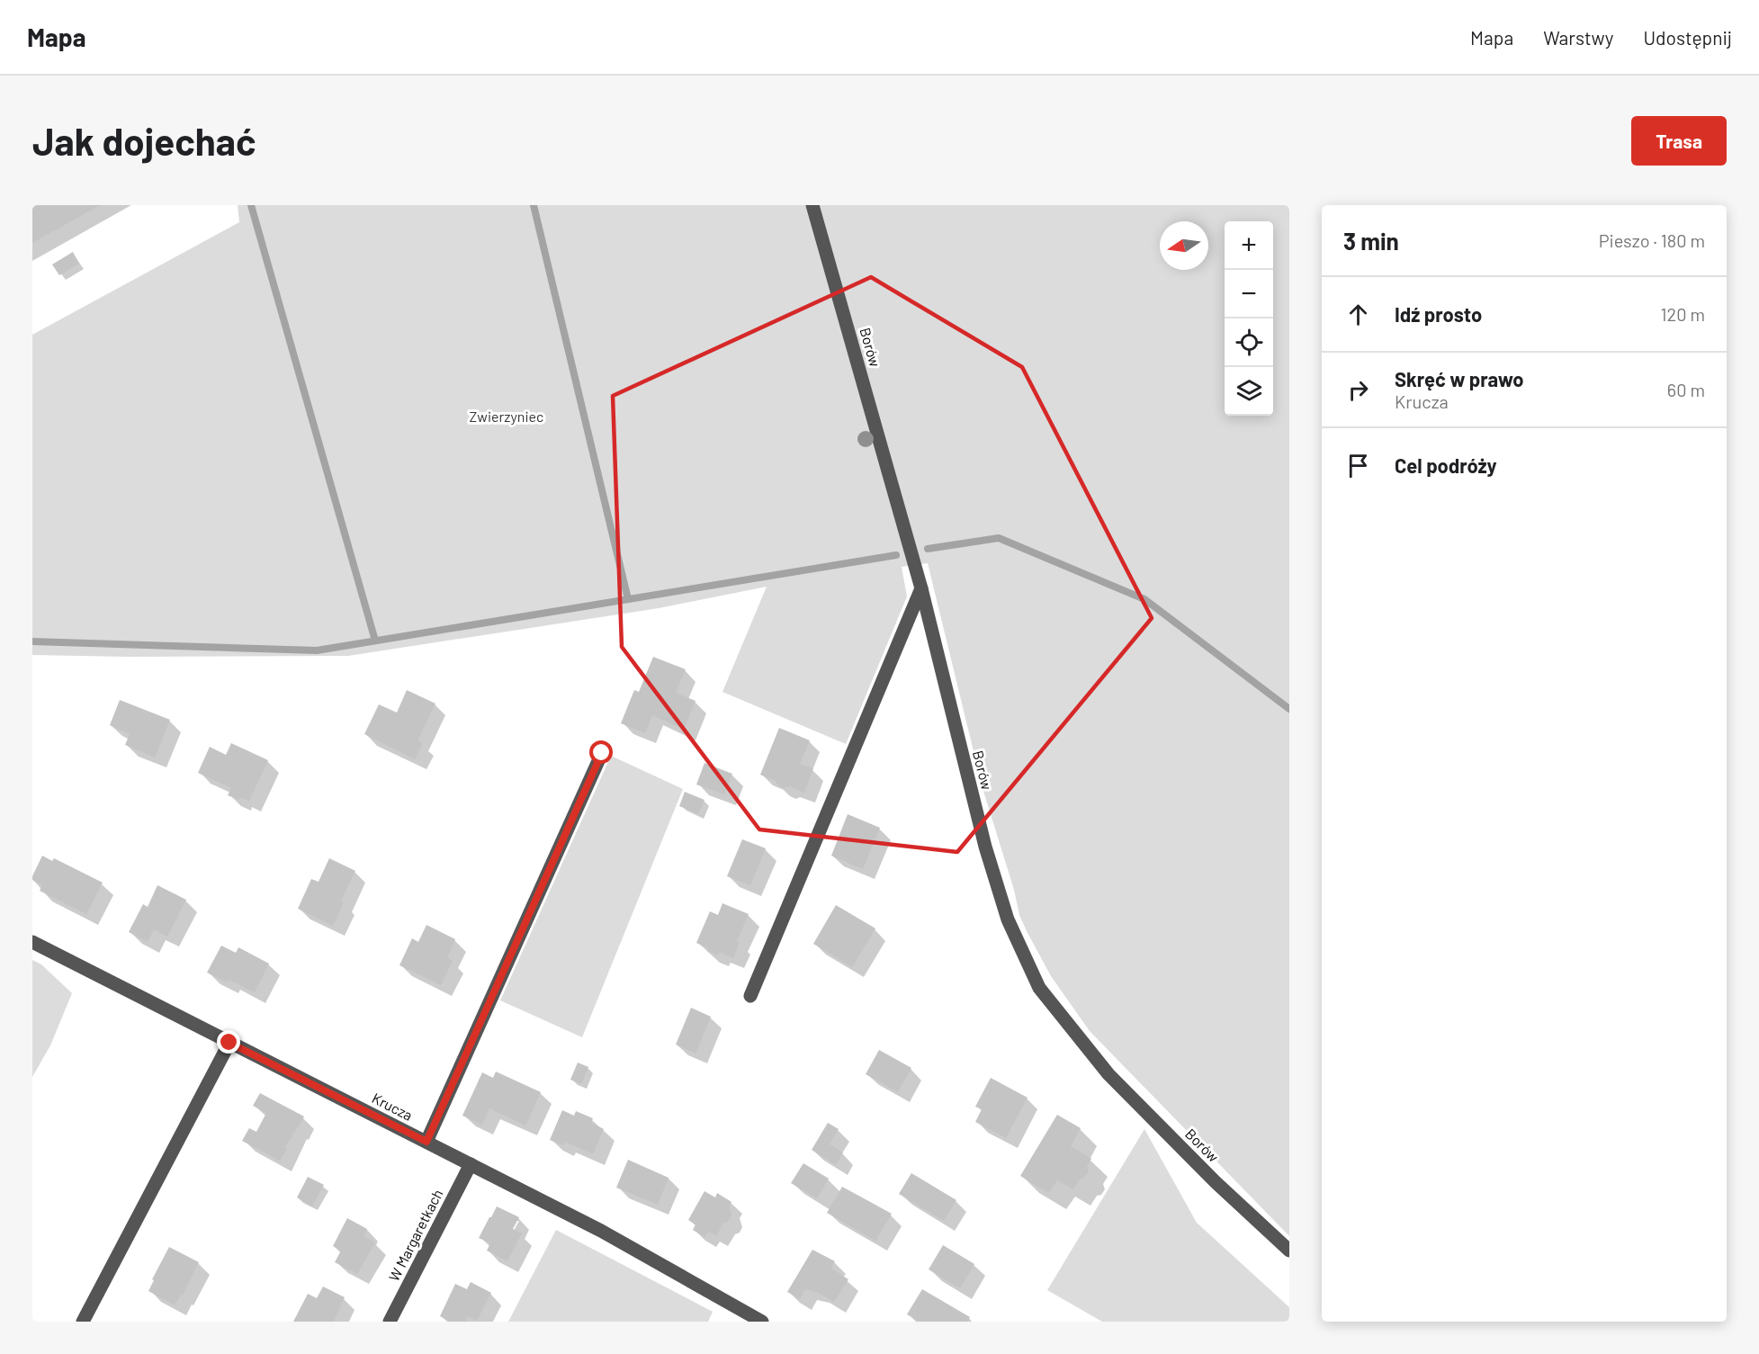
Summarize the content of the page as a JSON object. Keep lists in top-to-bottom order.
{
  "streets": {
    "street": ["Borów", "Krucza", "W Margaretkach"]
  },
  "crossings": [
    ["Krucza", "W Margaretkach"]
  ],
  "parks": ["Zwierzyniec"],
  "north": "left",
  "page": {
    "header": "Mapa",
    "nav": ["Mapa", "Warstwy", "Udostępnij"],
    "buttons": "Trasa",
    "title": "Jak dojechać",
    "heading": ["3 min", "Pieszo · 180 m"],
    "map_buttons": ["+", "−"],
    "list": [
      ["Idź prosto", "120 m"],
      ["Skręć w prawo", "Krucza", "60 m"],
      "Cel podróży"
    ]
  }
}
